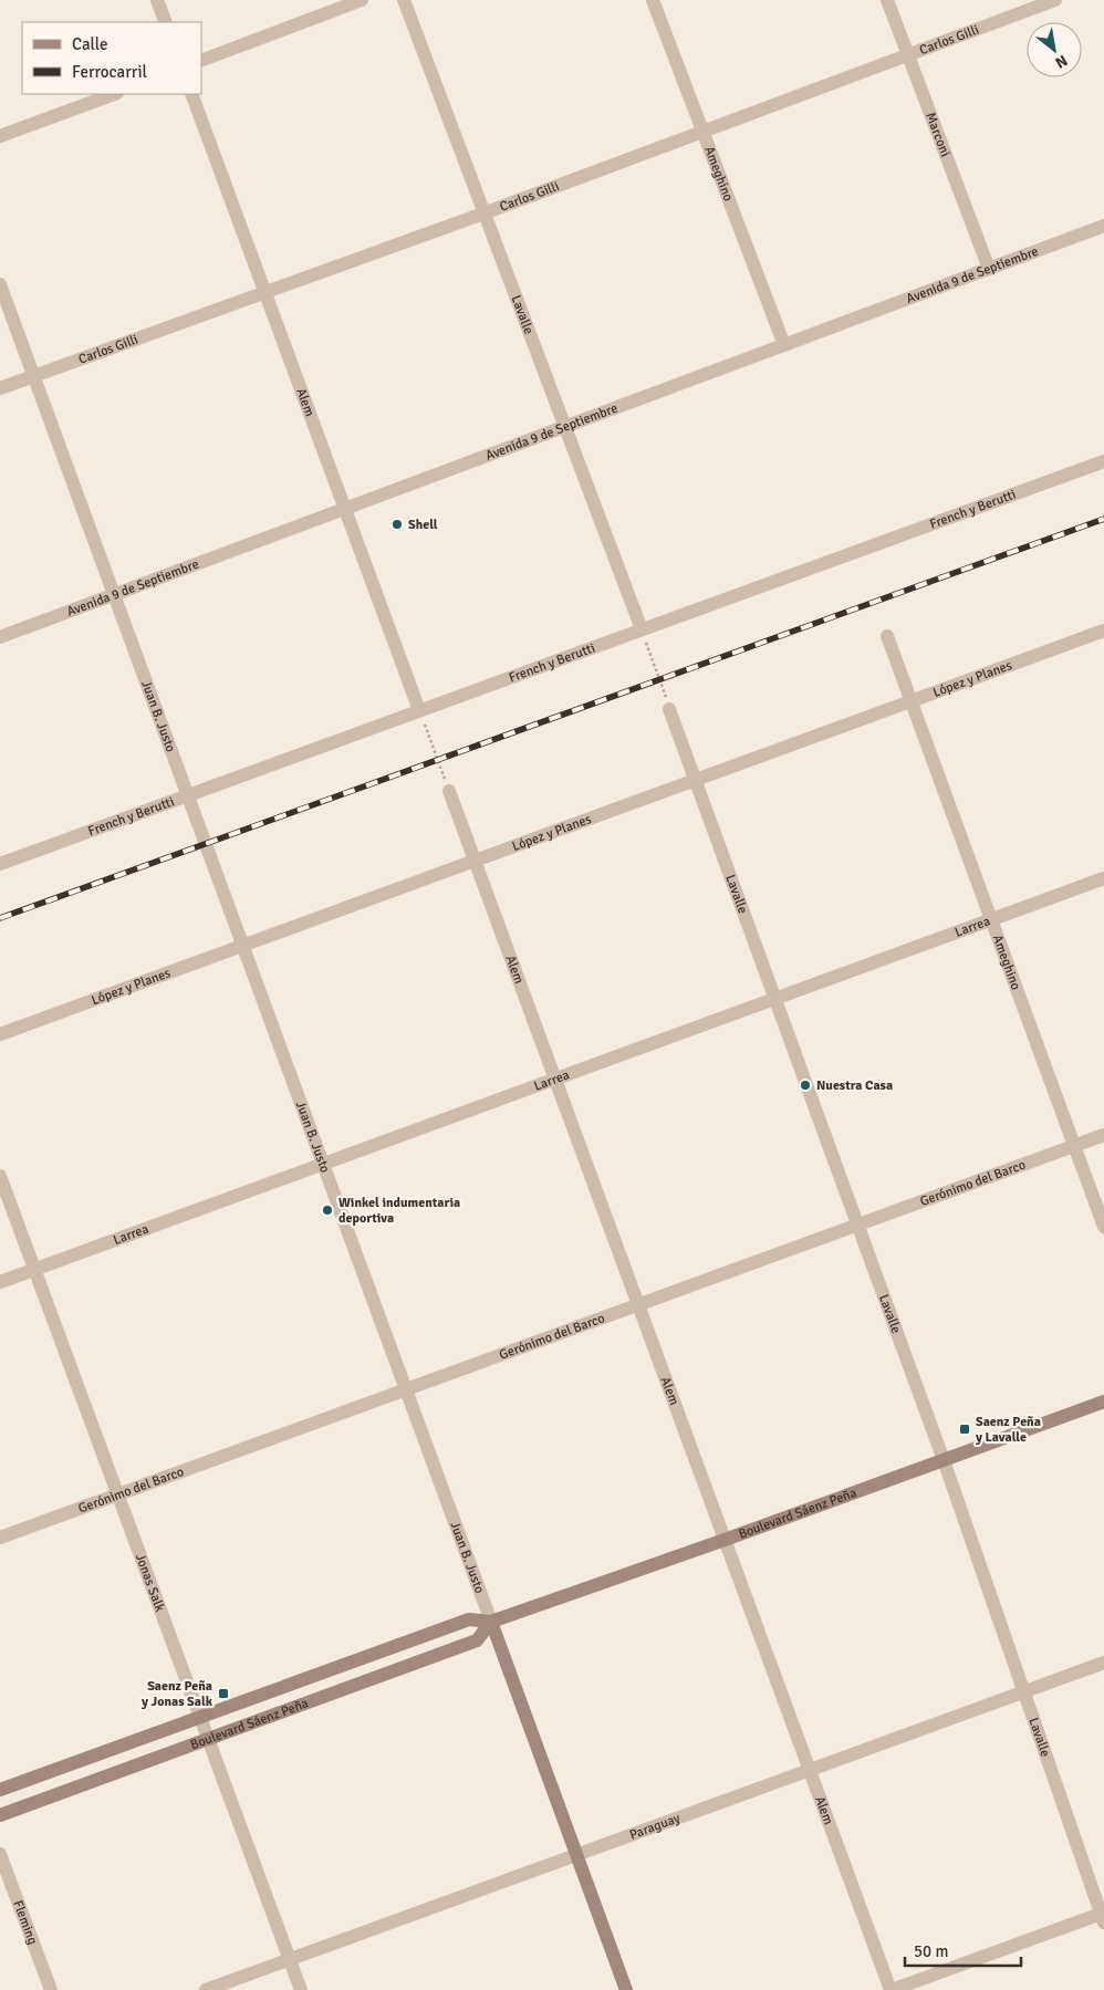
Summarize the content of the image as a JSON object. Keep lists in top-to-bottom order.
{
  "streets": {
    "main road": ["Juan B. Justo", "Boulevard Sáenz Peña"],
    "street": [
      "Carlos Gilli",
      "Marconi",
      "Ameghino",
      "Avenida 9 de Septiembre",
      "Lavalle",
      "Alem",
      "French y Berutti",
      "López y Planes",
      "Larrea",
      "Gerónimo del Barco",
      "Jonas Salk",
      "Paraguay",
      "Fleming"
    ]
  },
  "crossings": [
    ["Carlos Gilli", "Marconi"],
    ["Carlos Gilli", "Ameghino"],
    ["Carlos Gilli", "Lavalle"],
    ["Carlos Gilli", "Alem"],
    ["Carlos Gilli", "Juan B. Justo"],
    ["Marconi", "Avenida 9 de Septiembre"],
    ["Ameghino", "Avenida 9 de Septiembre"],
    ["Ameghino", "López y Planes"],
    ["Ameghino", "Larrea"],
    ["Ameghino", "Gerónimo del Barco"],
    ["Avenida 9 de Septiembre", "Lavalle"],
    ["Avenida 9 de Septiembre", "Alem"],
    ["Avenida 9 de Septiembre", "Juan B. Justo"],
    ["Lavalle", "French y Berutti"],
    ["Lavalle", "López y Planes"],
    ["Lavalle", "Larrea"],
    ["Lavalle", "Gerónimo del Barco"],
    ["Lavalle", "Boulevard Sáenz Peña"],
    ["Lavalle", "Paraguay"],
    ["Alem", "French y Berutti"],
    ["Alem", "López y Planes"],
    ["Alem", "Larrea"],
    ["Alem", "Gerónimo del Barco"],
    ["Alem", "Boulevard Sáenz Peña"],
    ["Alem", "Paraguay"],
    ["French y Berutti", "Juan B. Justo"],
    ["López y Planes", "Juan B. Justo"],
    ["Juan B. Justo", "Larrea"],
    ["Juan B. Justo", "Gerónimo del Barco"],
    ["Juan B. Justo", "Boulevard Sáenz Peña"],
    ["Juan B. Justo", "Paraguay"],
    ["Larrea", "Jonas Salk"],
    ["Gerónimo del Barco", "Jonas Salk"],
    ["Boulevard Sáenz Peña", "Jonas Salk"],
    ["Jonas Salk", "Paraguay"]
  ],
  "places": {
    "other": ["Shell", "Nuestra Casa", "Winkel indumentaria deportiva"],
    "transit": ["Saenz Peña y Lavalle", "Saenz Peña y Jonas Salk"]
  },
  "legend": ["Calle", "Ferrocarril"],
  "scale_bar": "50 m",
  "north": "bottom right"
}
